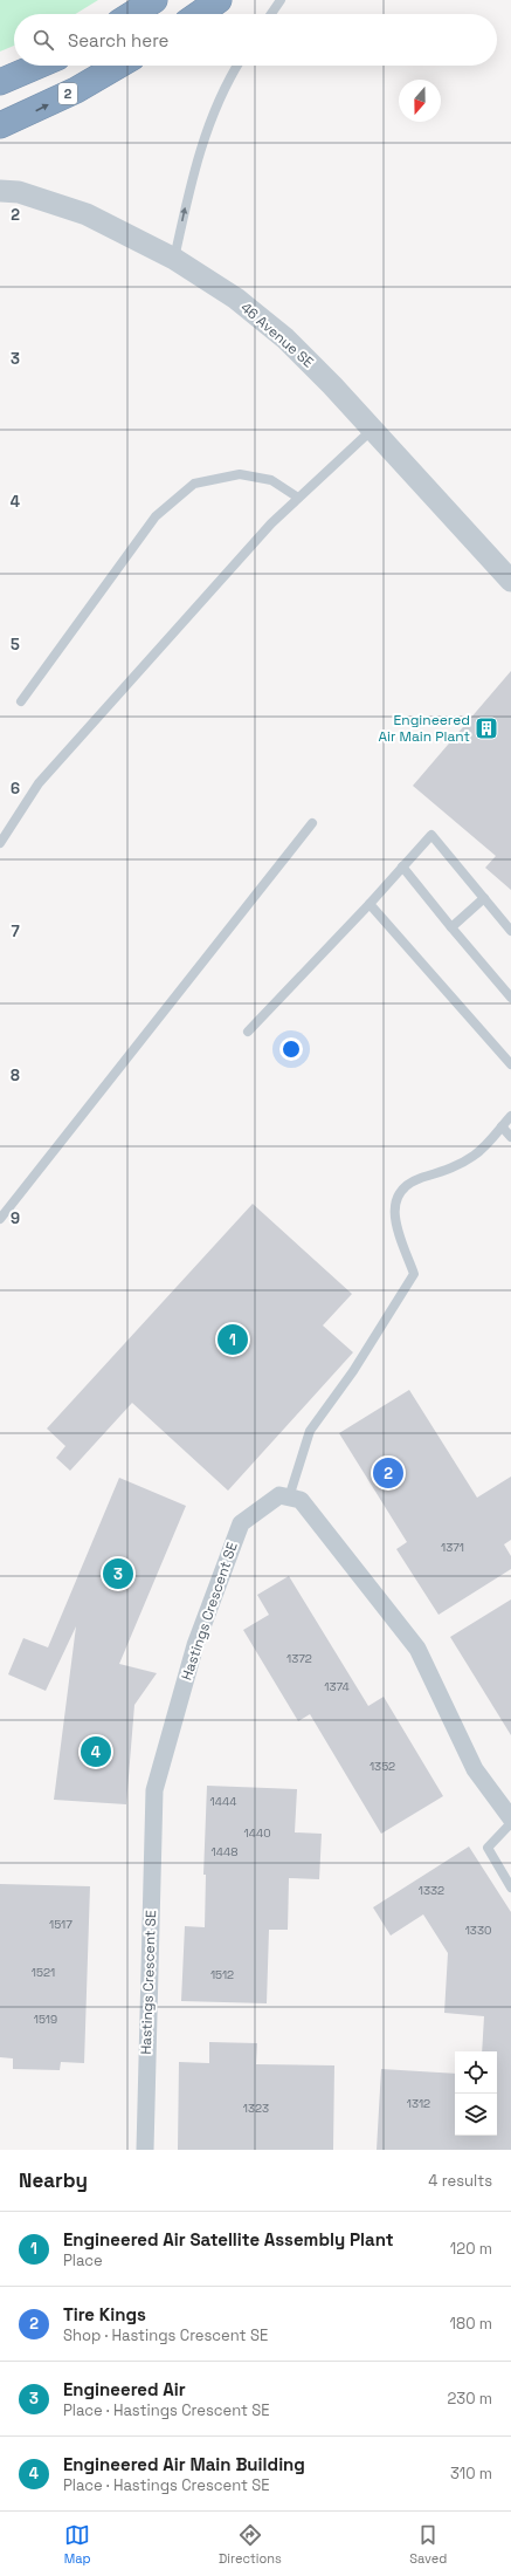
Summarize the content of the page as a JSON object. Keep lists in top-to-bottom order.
{
  "streets": {
    "highway": ["2"],
    "street": ["46 Avenue SE", "Hastings Crescent SE"]
  },
  "places": {
    "building": ["Engineered Air Main Plant"]
  },
  "house_numbers": [
    "1371",
    "1372",
    "1374",
    "1352",
    "1444",
    "1440",
    "1448",
    "1332",
    "1517",
    "1330",
    "1521",
    "1512",
    "1519",
    "1312",
    "1323"
  ],
  "north": "bottom",
  "page": {
    "search": "Search here",
    "pins": [
      "1",
      "2",
      "3",
      "4"
    ],
    "heading": ["Nearby", "4 results"],
    "list": [
      {
        "mark": "1",
        "name": "Engineered Air Satellite Assembly Plant",
        "note": "Place",
        "value": "120 m"
      },
      {
        "mark": "2",
        "name": "Tire Kings",
        "note": "Shop · Hastings Crescent SE",
        "value": "180 m"
      },
      {
        "mark": "3",
        "name": "Engineered Air",
        "note": "Place · Hastings Crescent SE",
        "value": "230 m"
      },
      {
        "mark": "4",
        "name": "Engineered Air Main Building",
        "note": "Place · Hastings Crescent SE",
        "value": "310 m"
      }
    ],
    "nav": ["Map", "Directions", "Saved"]
  },
  "grid": {
    "rows": [
      "2",
      "3",
      "4",
      "5",
      "6",
      "7",
      "8",
      "9"
    ]
  }
}
